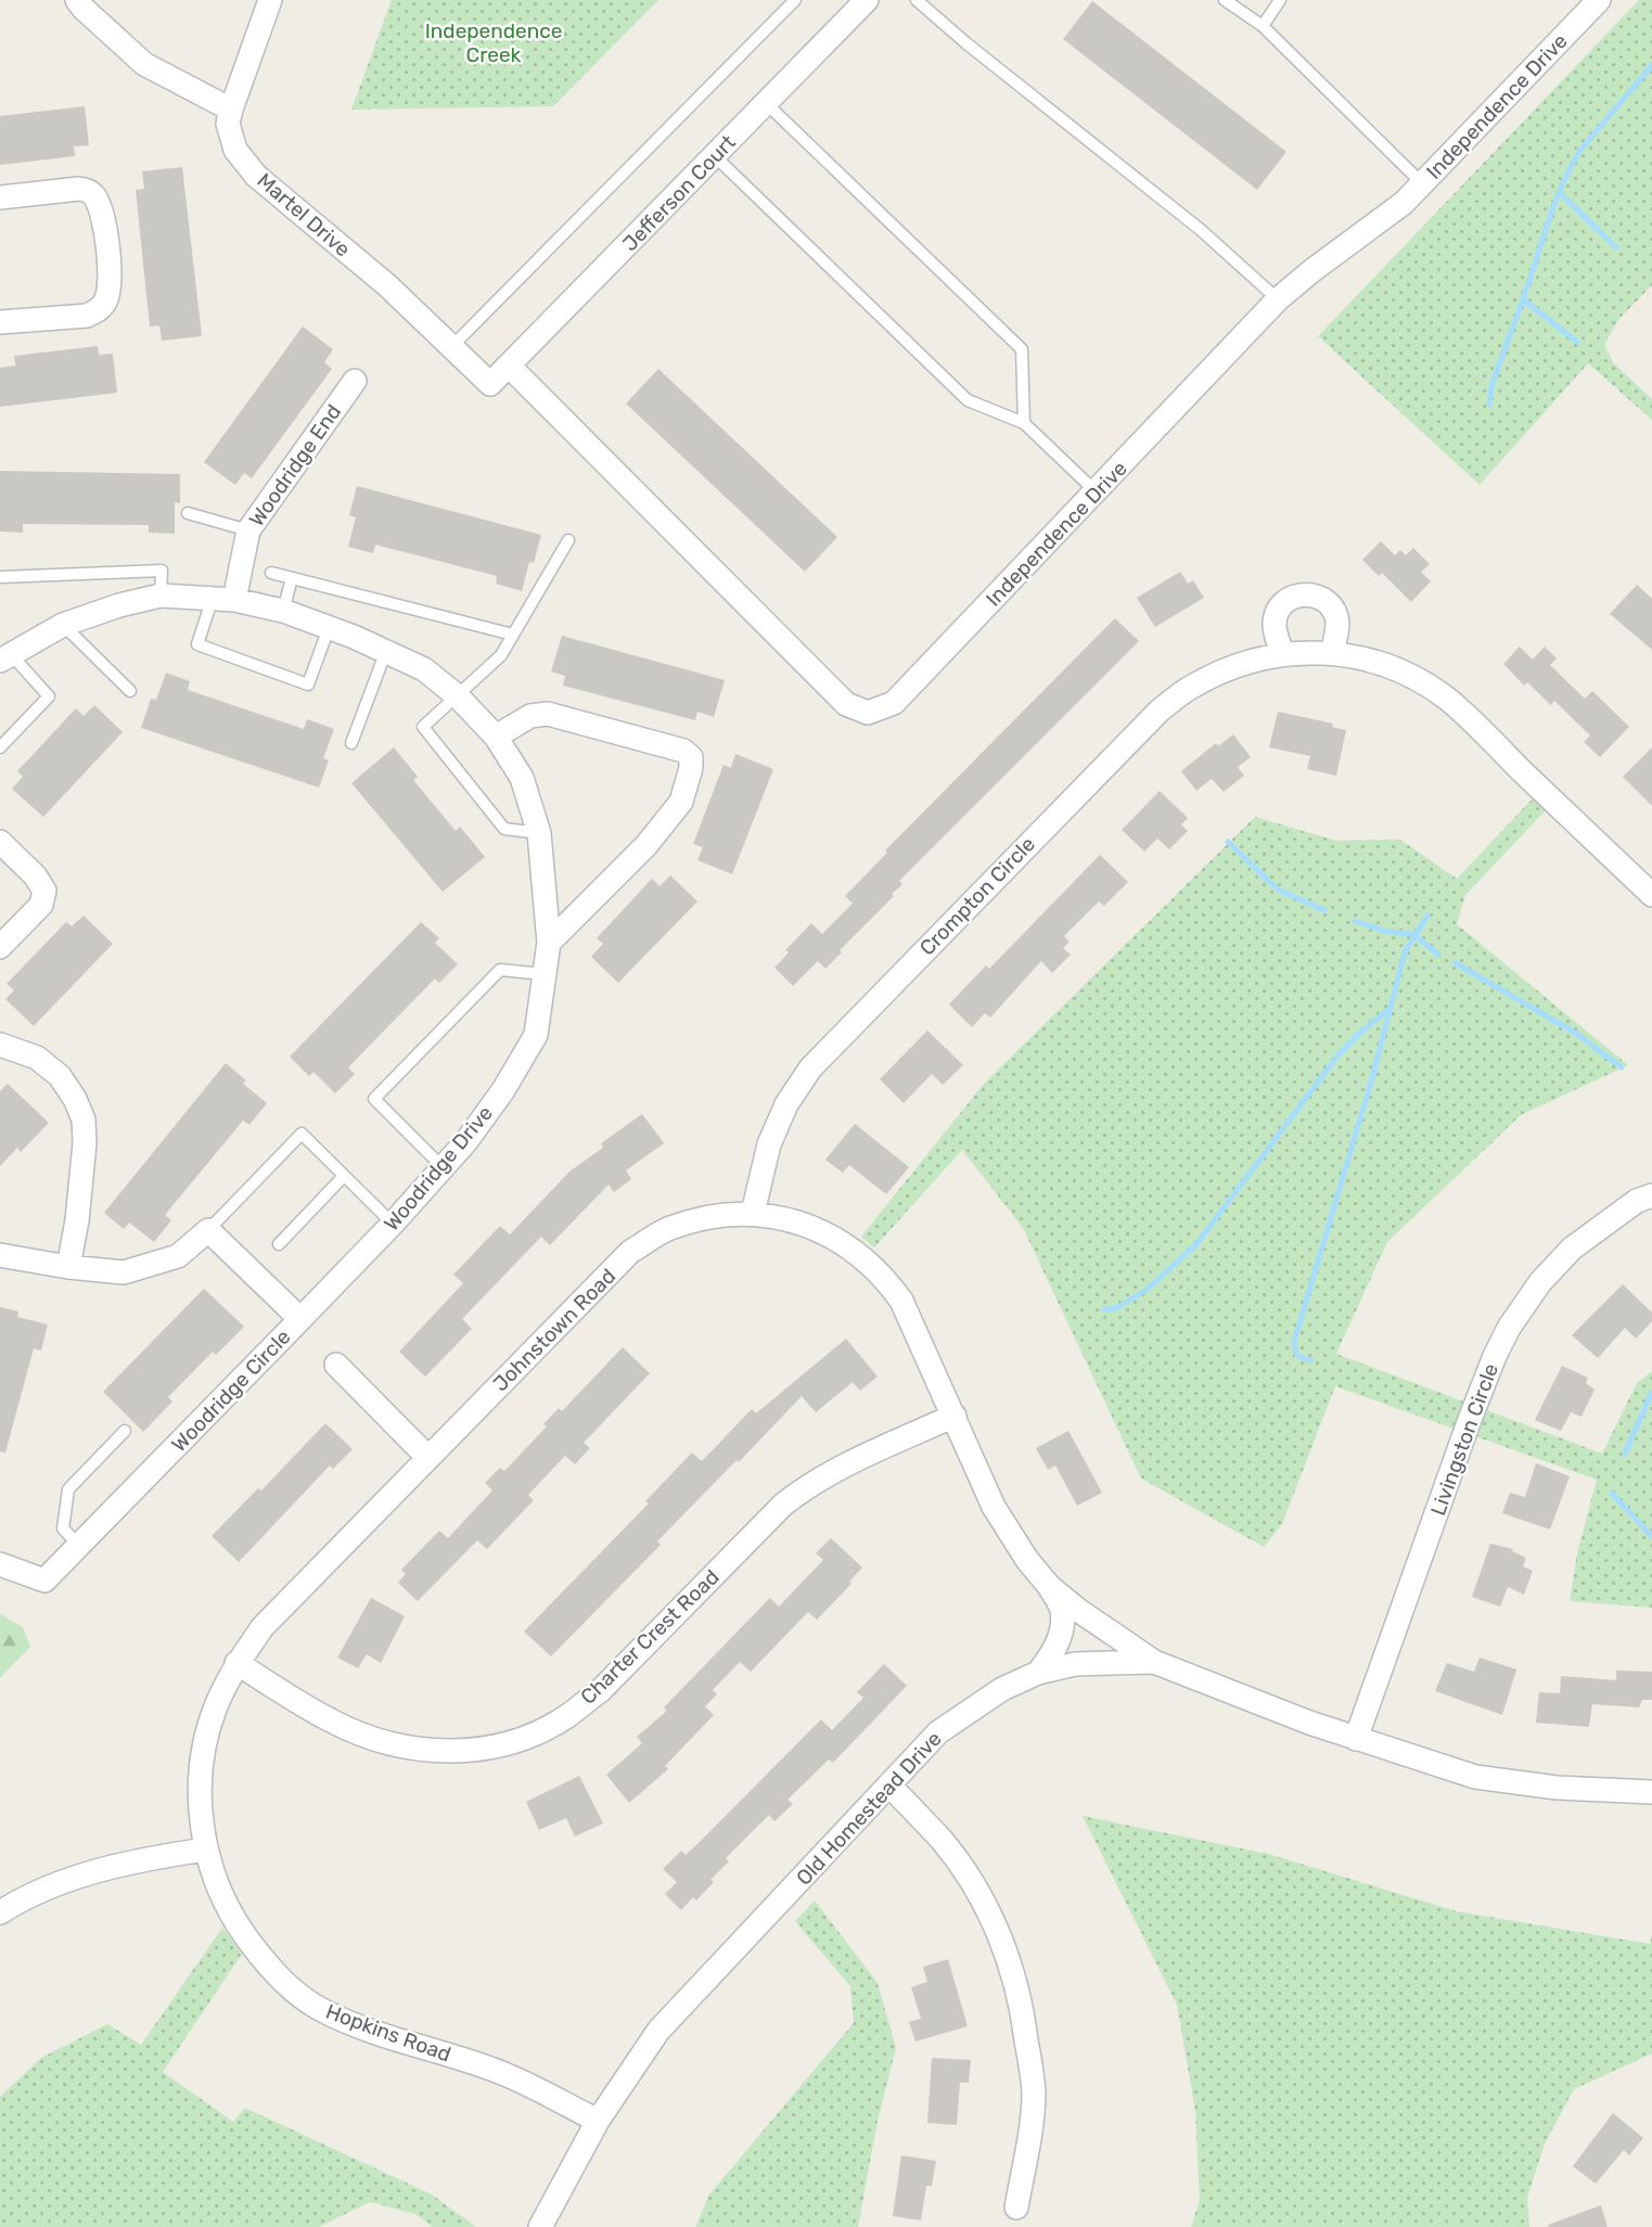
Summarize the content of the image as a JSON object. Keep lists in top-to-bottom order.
{
  "streets": {
    "street": [
      "Independence Drive",
      "Jefferson Court",
      "Martel Drive",
      "Woodridge End",
      "Crompton Circle",
      "Woodridge Drive",
      "Johnstown Road",
      "Woodridge Circle",
      "Livingston Circle",
      "Charter Crest Road",
      "Old Homestead Drive",
      "Hopkins Road"
    ]
  },
  "crossings": [
    ["Independence Drive", "Jefferson Court"],
    ["Jefferson Court", "Martel Drive"],
    ["Woodridge End", "Woodridge Drive"],
    ["Crompton Circle", "Johnstown Road"],
    ["Woodridge Drive", "Woodridge Circle"],
    ["Johnstown Road", "Charter Crest Road"],
    ["Johnstown Road", "Old Homestead Drive"],
    ["Johnstown Road", "Hopkins Road"],
    ["Livingston Circle", "Old Homestead Drive"],
    ["Old Homestead Drive", "Hopkins Road"]
  ],
  "parks": ["Independence Creek"]
}
